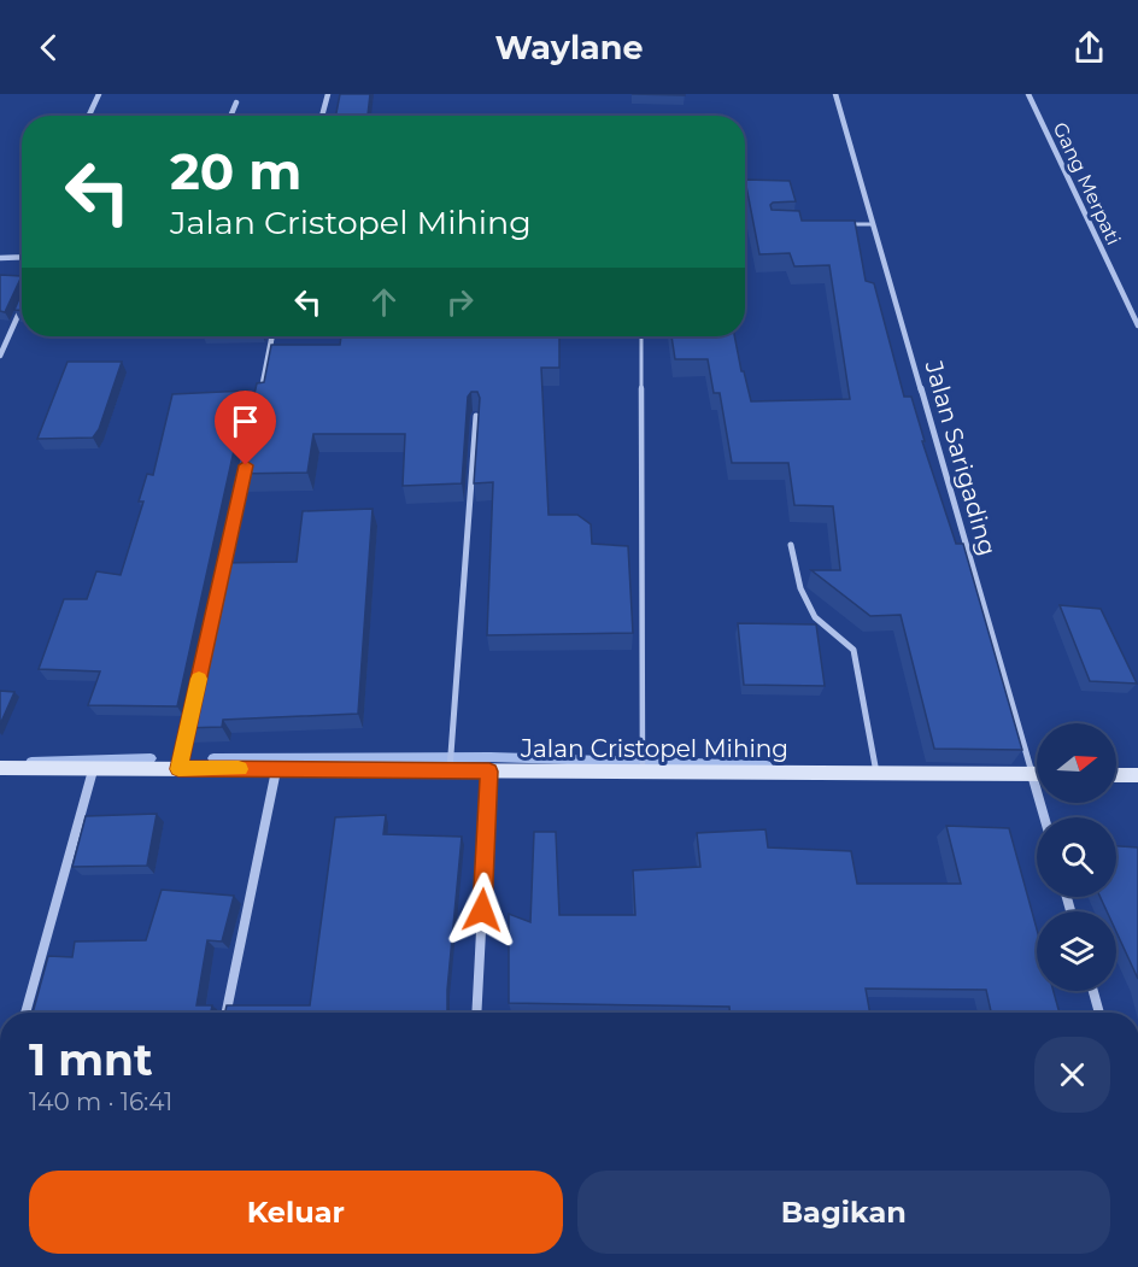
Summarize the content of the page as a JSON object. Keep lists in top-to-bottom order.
{
  "streets": {
    "street": ["Gang Merpati", "Jalan Sarigading", "Jalan Cristopel Mihing"]
  },
  "crossings": [
    ["Jalan Sarigading", "Jalan Cristopel Mihing"]
  ],
  "north": "right",
  "page": {
    "header": "Waylane",
    "turn": ["20 m", "Jalan Cristopel Mihing"],
    "heading": ["1 mnt", "140 m · 16:41"],
    "buttons": ["Keluar", "Bagikan"]
  }
}
